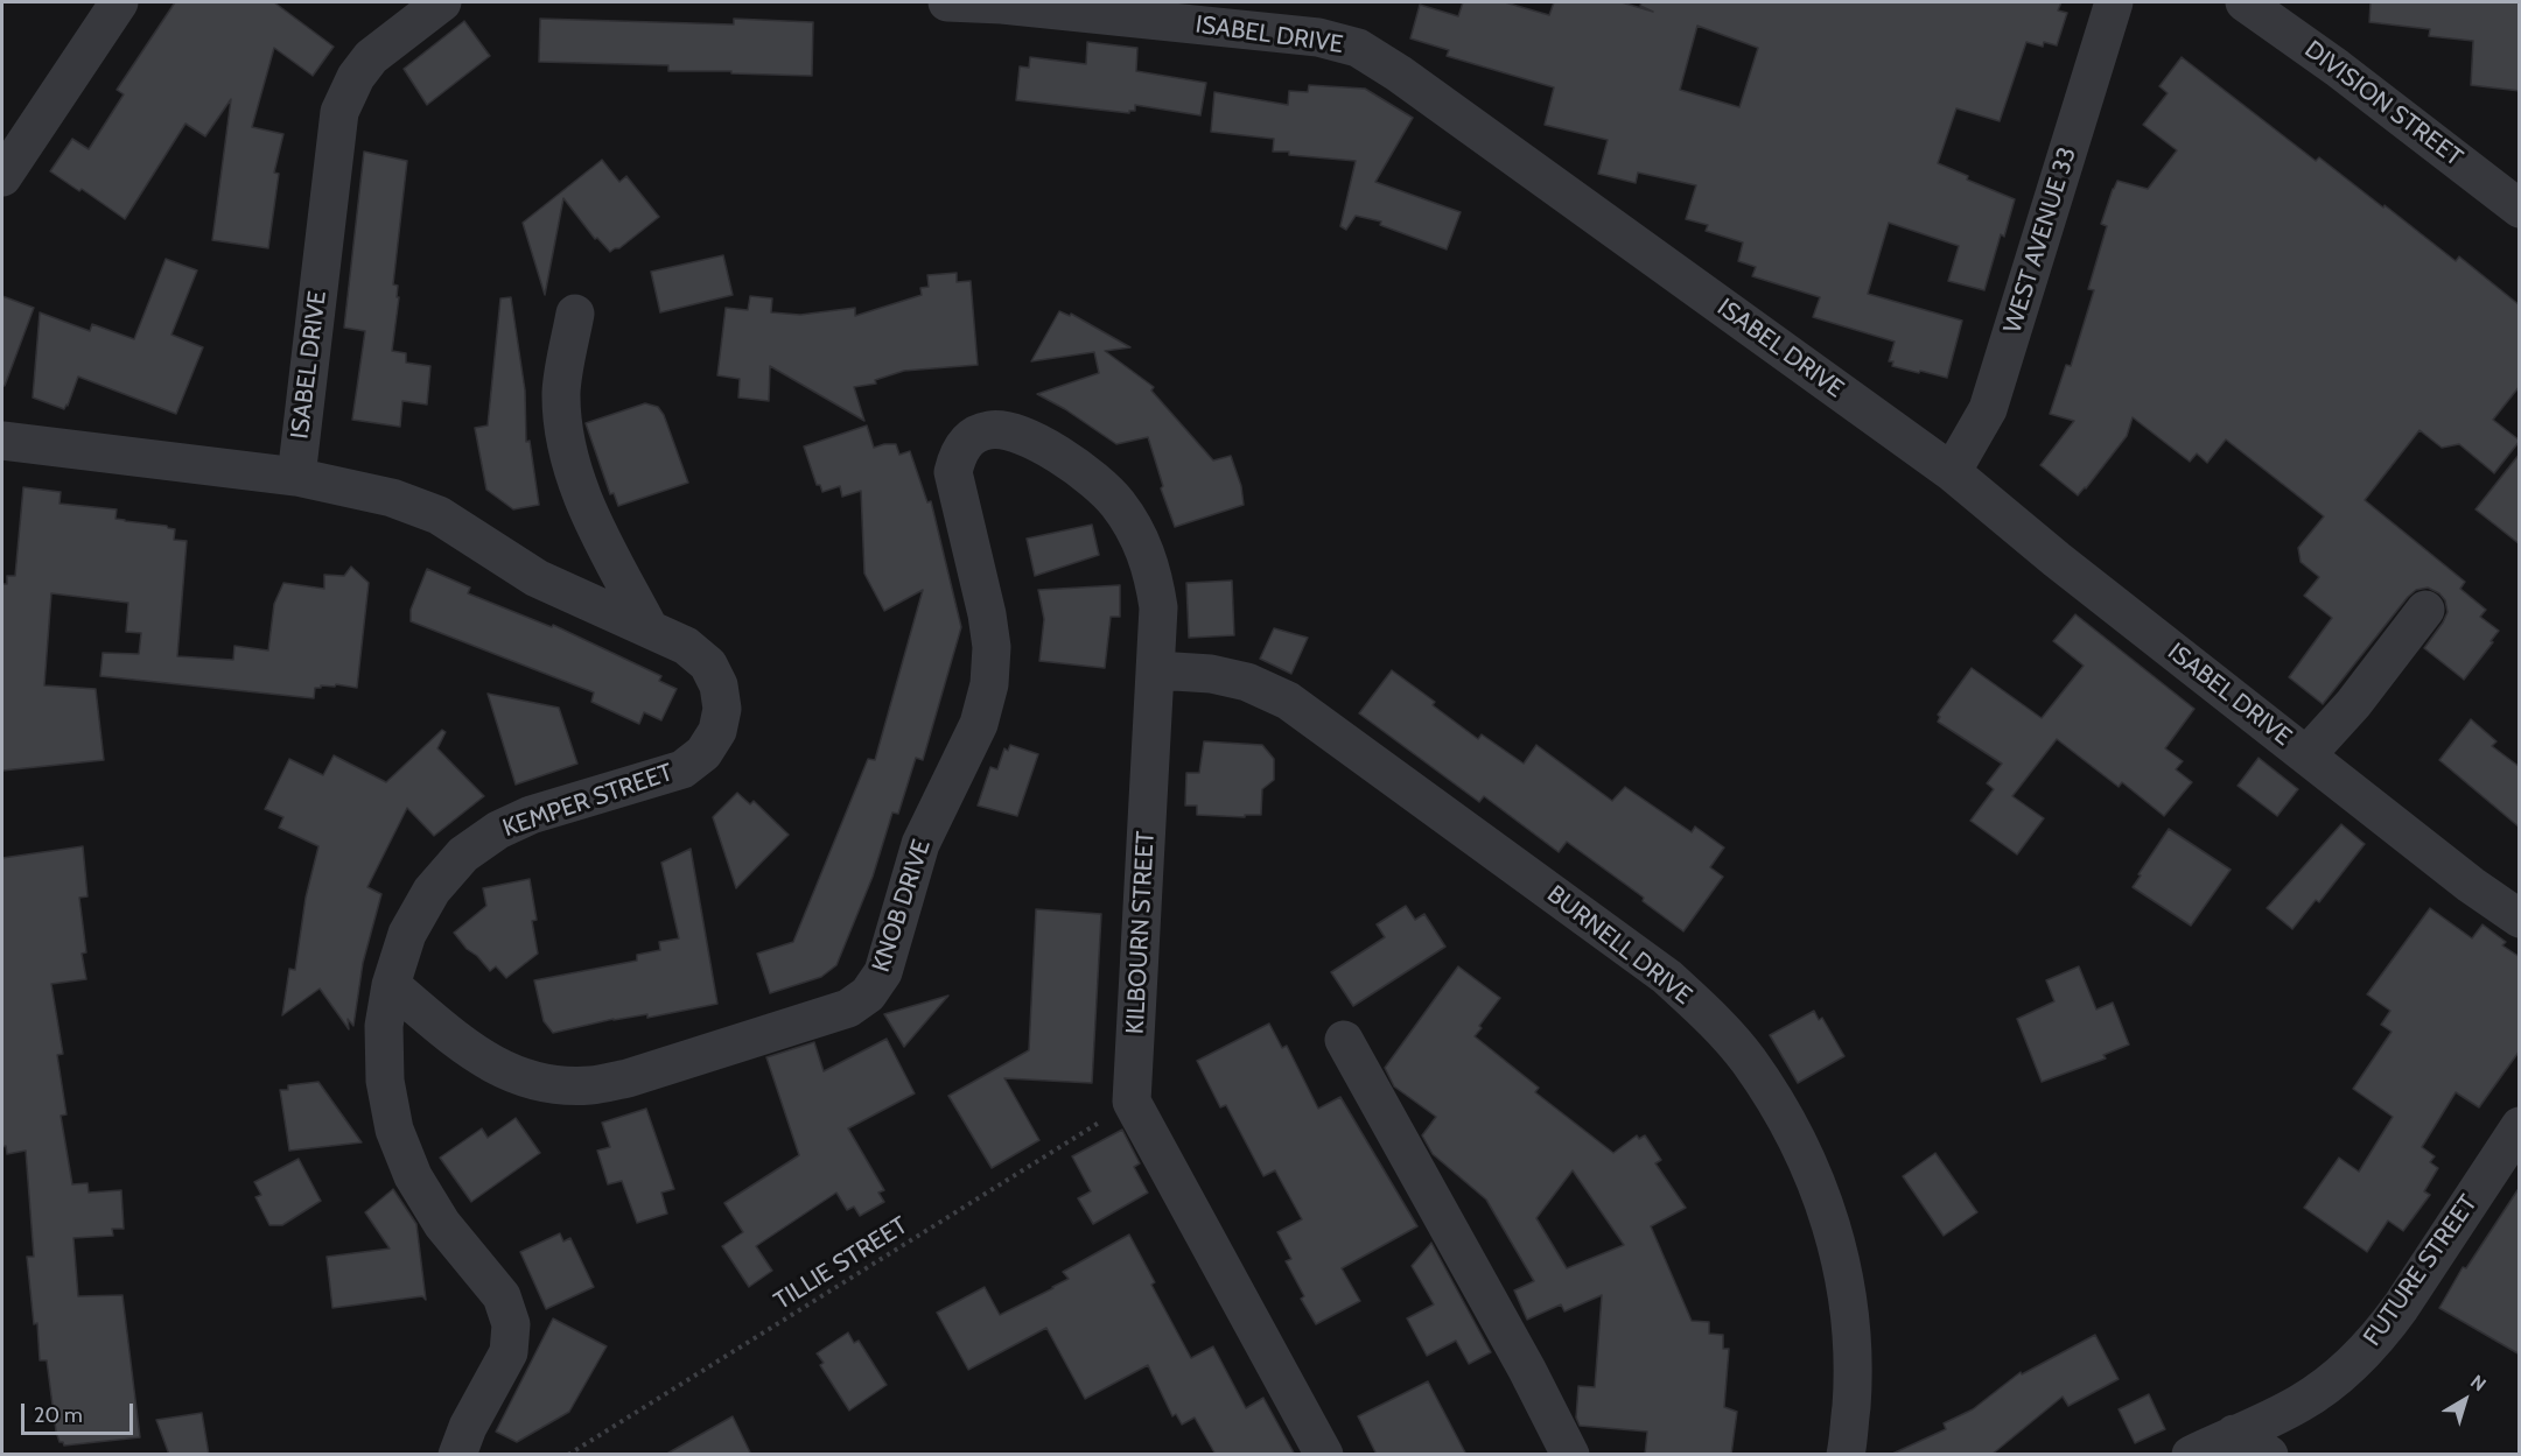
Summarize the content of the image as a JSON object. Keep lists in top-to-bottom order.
{
  "streets": {
    "street": [
      "ISABEL DRIVE",
      "DIVISION STREET",
      "WEST AVENUE 33",
      "KEMPER STREET",
      "KNOB DRIVE",
      "KILBOURN STREET",
      "BURNELL DRIVE",
      "FUTURE STREET"
    ],
    "path": ["TILLIE STREET"]
  },
  "crossings": [
    ["ISABEL DRIVE", "WEST AVENUE 33"],
    ["ISABEL DRIVE", "KEMPER STREET"],
    ["KEMPER STREET", "KNOB DRIVE"],
    ["KNOB DRIVE", "KILBOURN STREET"],
    ["KILBOURN STREET", "BURNELL DRIVE"],
    ["KILBOURN STREET", "TILLIE STREET"]
  ],
  "scale_bar": "20 m",
  "north": "top right"
}
